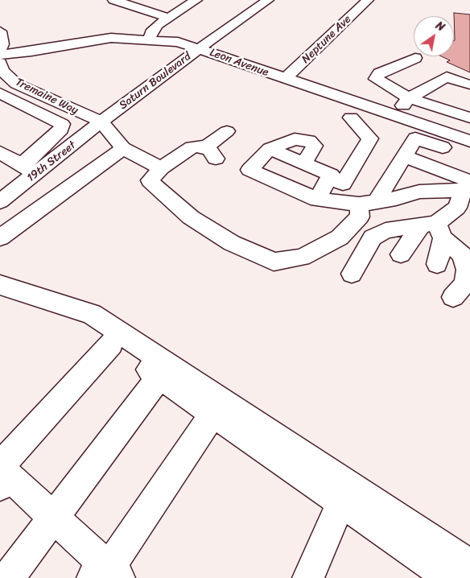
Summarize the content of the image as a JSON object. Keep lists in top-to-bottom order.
{
  "streets": {
    "street": [
      "Neptune Ave",
      "Leon Avenue",
      "Saturn Boulevard",
      "Tremaine Way",
      "19th Street"
    ]
  },
  "crossings": [
    ["Neptune Ave", "Leon Avenue"],
    ["Leon Avenue", "Saturn Boulevard"],
    ["Saturn Boulevard", "Tremaine Way"],
    ["Saturn Boulevard", "19th Street"],
    ["Tremaine Way", "19th Street"]
  ],
  "north": "top right"
}
